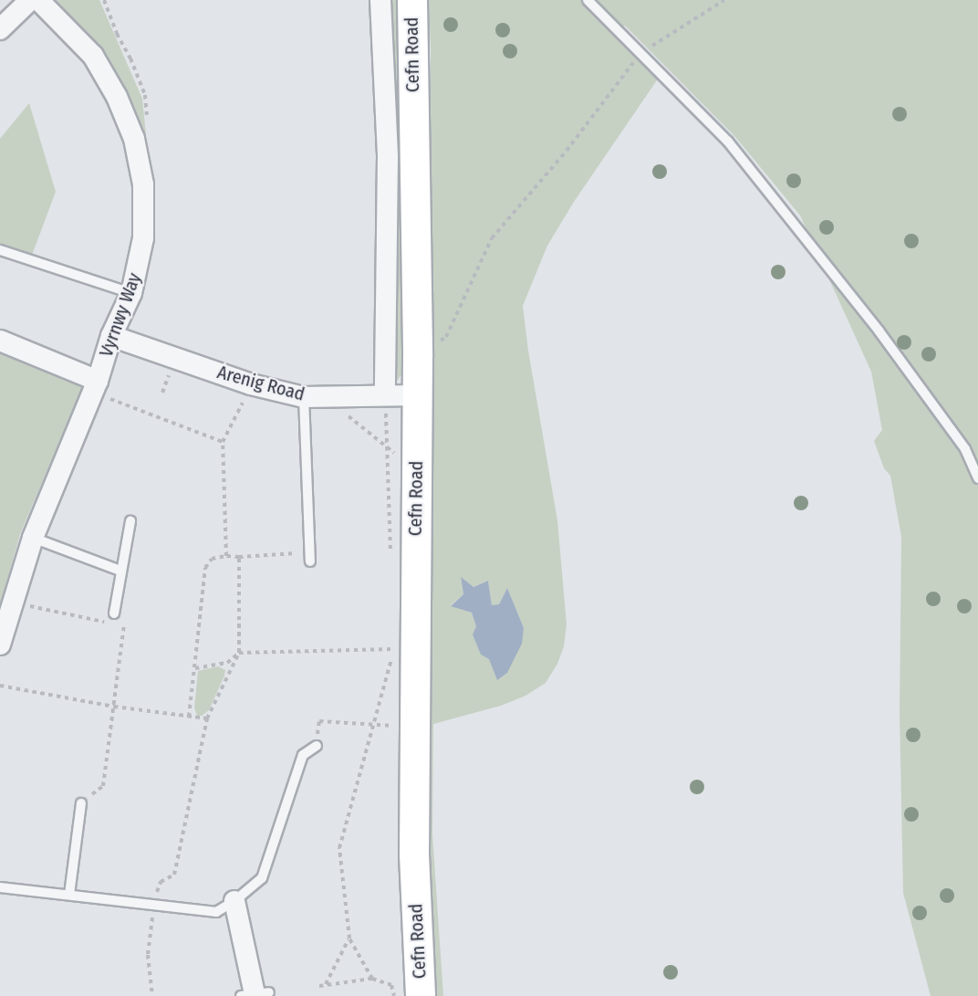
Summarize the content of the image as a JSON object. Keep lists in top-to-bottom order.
{
  "streets": {
    "street": ["Cefn Road", "Vyrnwy Way", "Arenig Road"]
  },
  "crossings": [
    ["Cefn Road", "Arenig Road"],
    ["Vyrnwy Way", "Arenig Road"]
  ]
}
